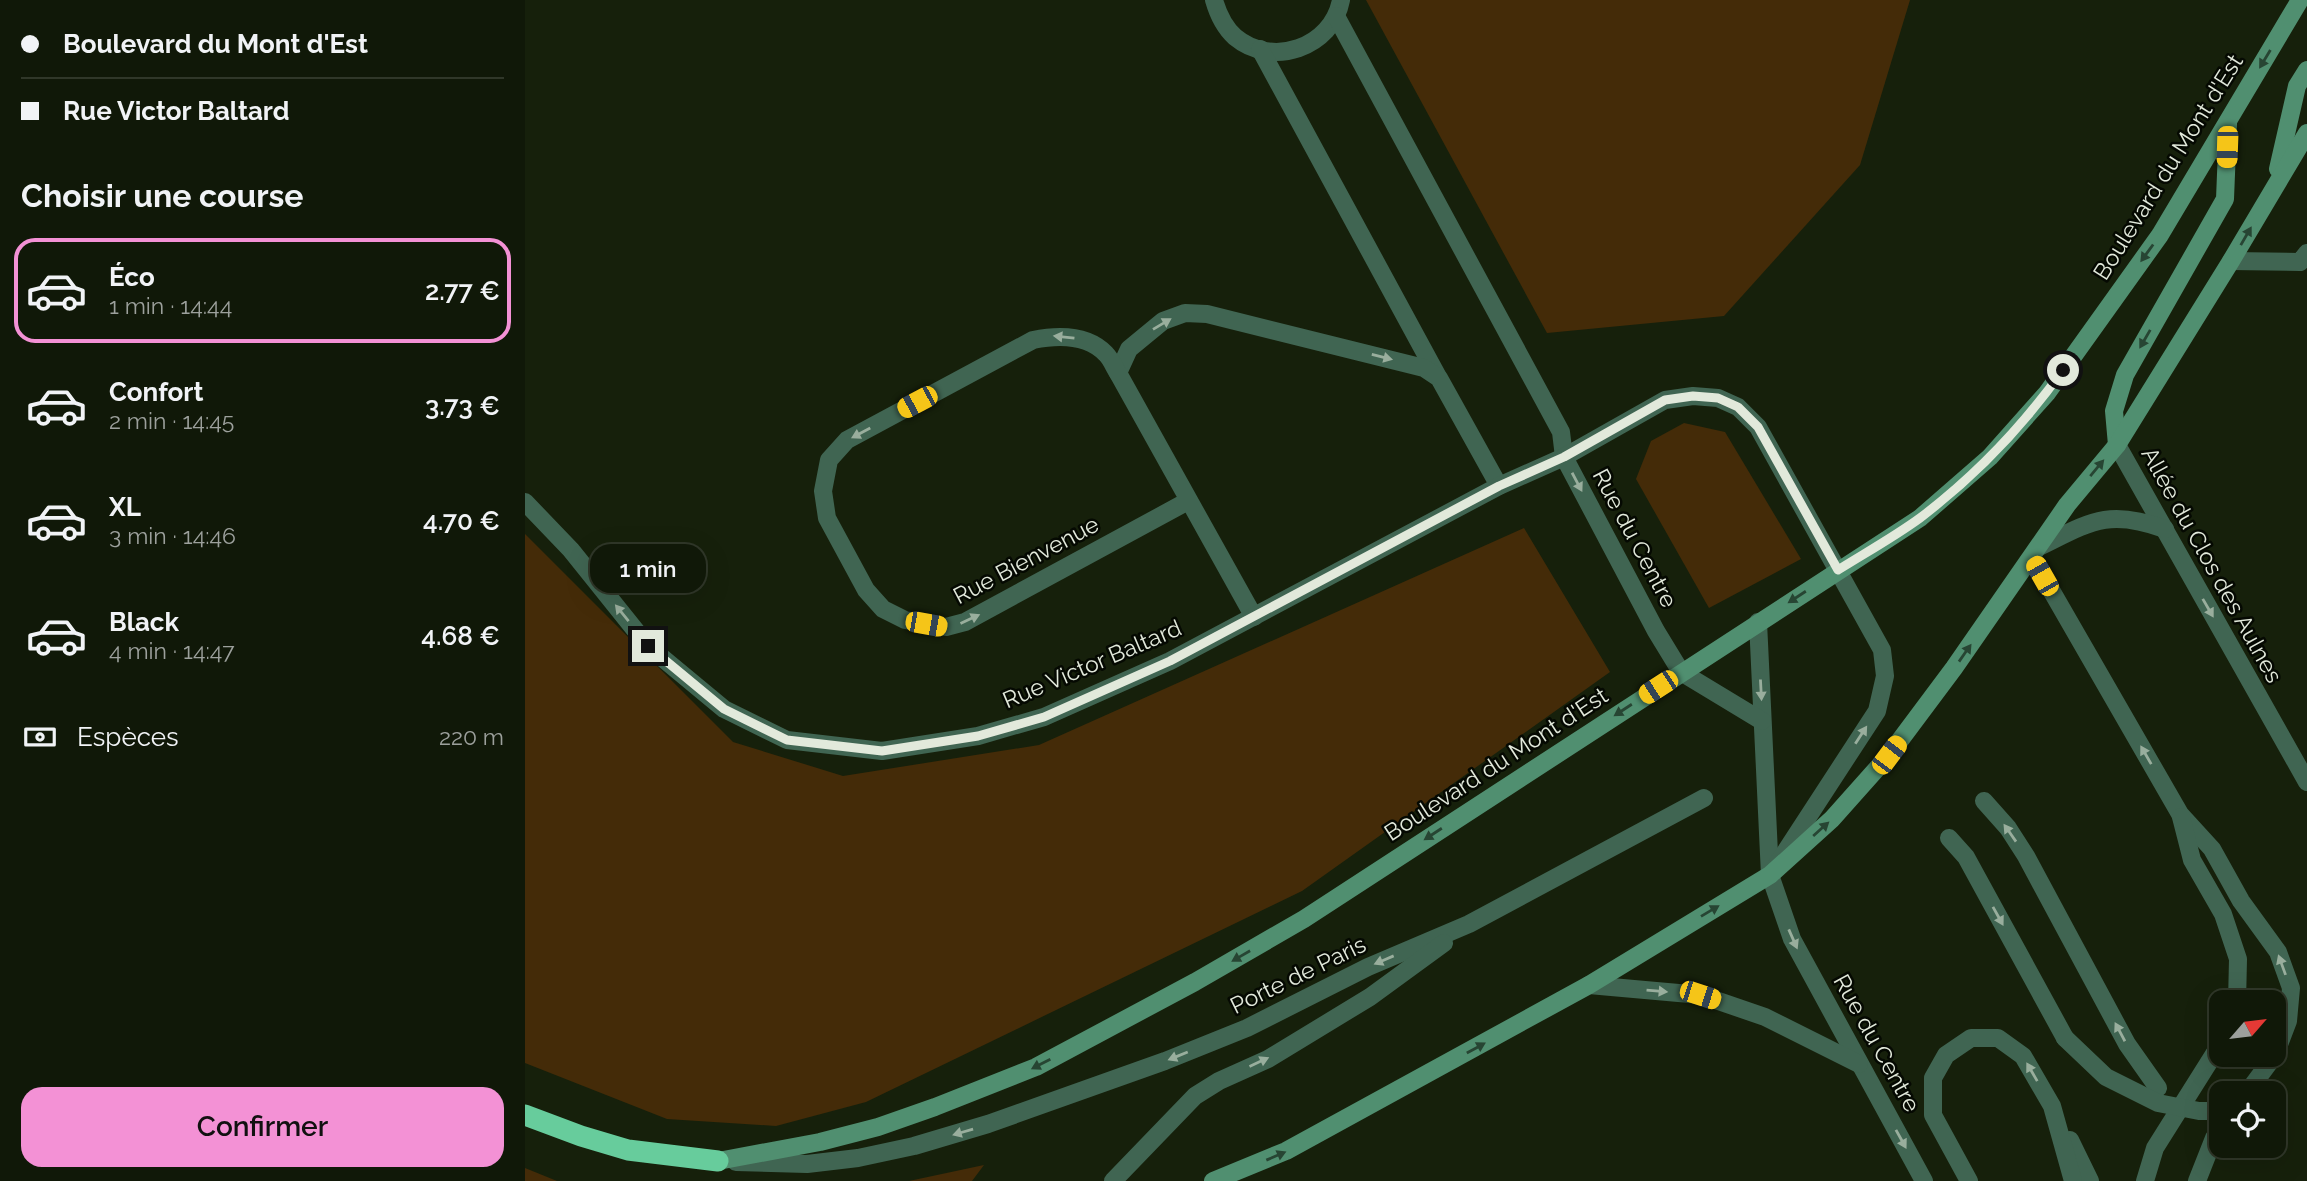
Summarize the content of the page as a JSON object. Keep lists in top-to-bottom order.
{
  "streets": {
    "main road": ["Boulevard du Mont d'Est"],
    "street": [
      "Rue du Centre",
      "Rue Bienvenue",
      "Allée du Clos des Aulnes",
      "Rue Victor Baltard",
      "Porte de Paris"
    ]
  },
  "crossings": [
    ["Boulevard du Mont d'Est", "Rue du Centre"],
    ["Boulevard du Mont d'Est", "Porte de Paris"],
    ["Rue du Centre", "Rue Victor Baltard"],
    ["Rue Bienvenue", "Rue Victor Baltard"]
  ],
  "one_way": ["Rue Victor Baltard"],
  "north": "top right",
  "page": {
    "banner": ["Boulevard du Mont d'Est", "Rue Victor Baltard"],
    "heading": "Choisir une course",
    "list": [
      {
        "name": "Éco",
        "note": "1 min · 14:44",
        "value": "2.77 €"
      },
      {
        "name": "Confort",
        "note": "2 min · 14:45",
        "value": "3.73 €"
      },
      {
        "name": "XL",
        "note": "3 min · 14:46",
        "value": "4.70 €"
      },
      {
        "name": "Black",
        "note": "4 min · 14:47",
        "value": "4.68 €"
      }
    ],
    "bubble": "1 min",
    "pay": ["Espèces", "220 m"],
    "buttons": "Confirmer"
  }
}
